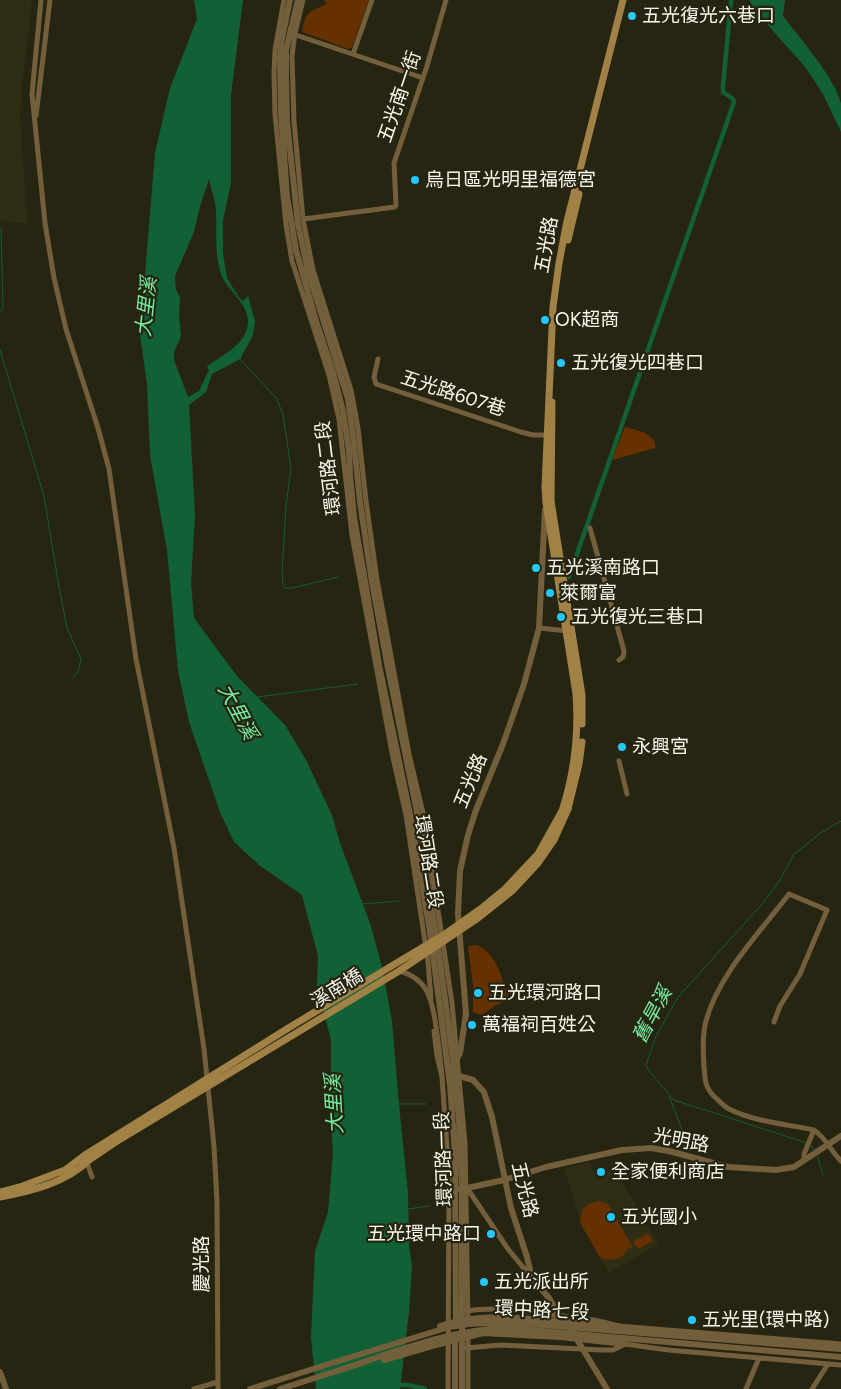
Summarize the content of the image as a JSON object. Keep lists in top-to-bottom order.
{
  "streets": {
    "main road": ["五光路", "溪南橋"],
    "street": [
      "五光南一街",
      "五光路607巷",
      "環河路二段",
      "光明路",
      "環河路一段",
      "慶光路",
      "環中路七段"
    ]
  },
  "crossings": [
    ["五光南一街", "環河路二段"],
    ["五光路", "五光路607巷"],
    ["五光路", "溪南橋"],
    ["五光路", "光明路"],
    ["五光路", "環河路一段"],
    ["五光路", "環中路七段"],
    ["環河路二段", "環河路一段"],
    ["光明路", "環河路一段"],
    ["環河路一段", "環中路七段"]
  ],
  "water": ["大里溪", "舊旱溪"],
  "places": [
    "五光復光六巷口",
    "烏日區光明里福德宮",
    "OK超商",
    "五光復光四巷口",
    "五光溪南路口",
    "萊爾富",
    "五光復光三巷口",
    "永興宮",
    "五光環河路口",
    "萬福祠百姓公",
    "全家便利商店",
    "五光國小",
    "五光環中路口",
    "五光派出所",
    "五光里(環中路)"
  ]
}
